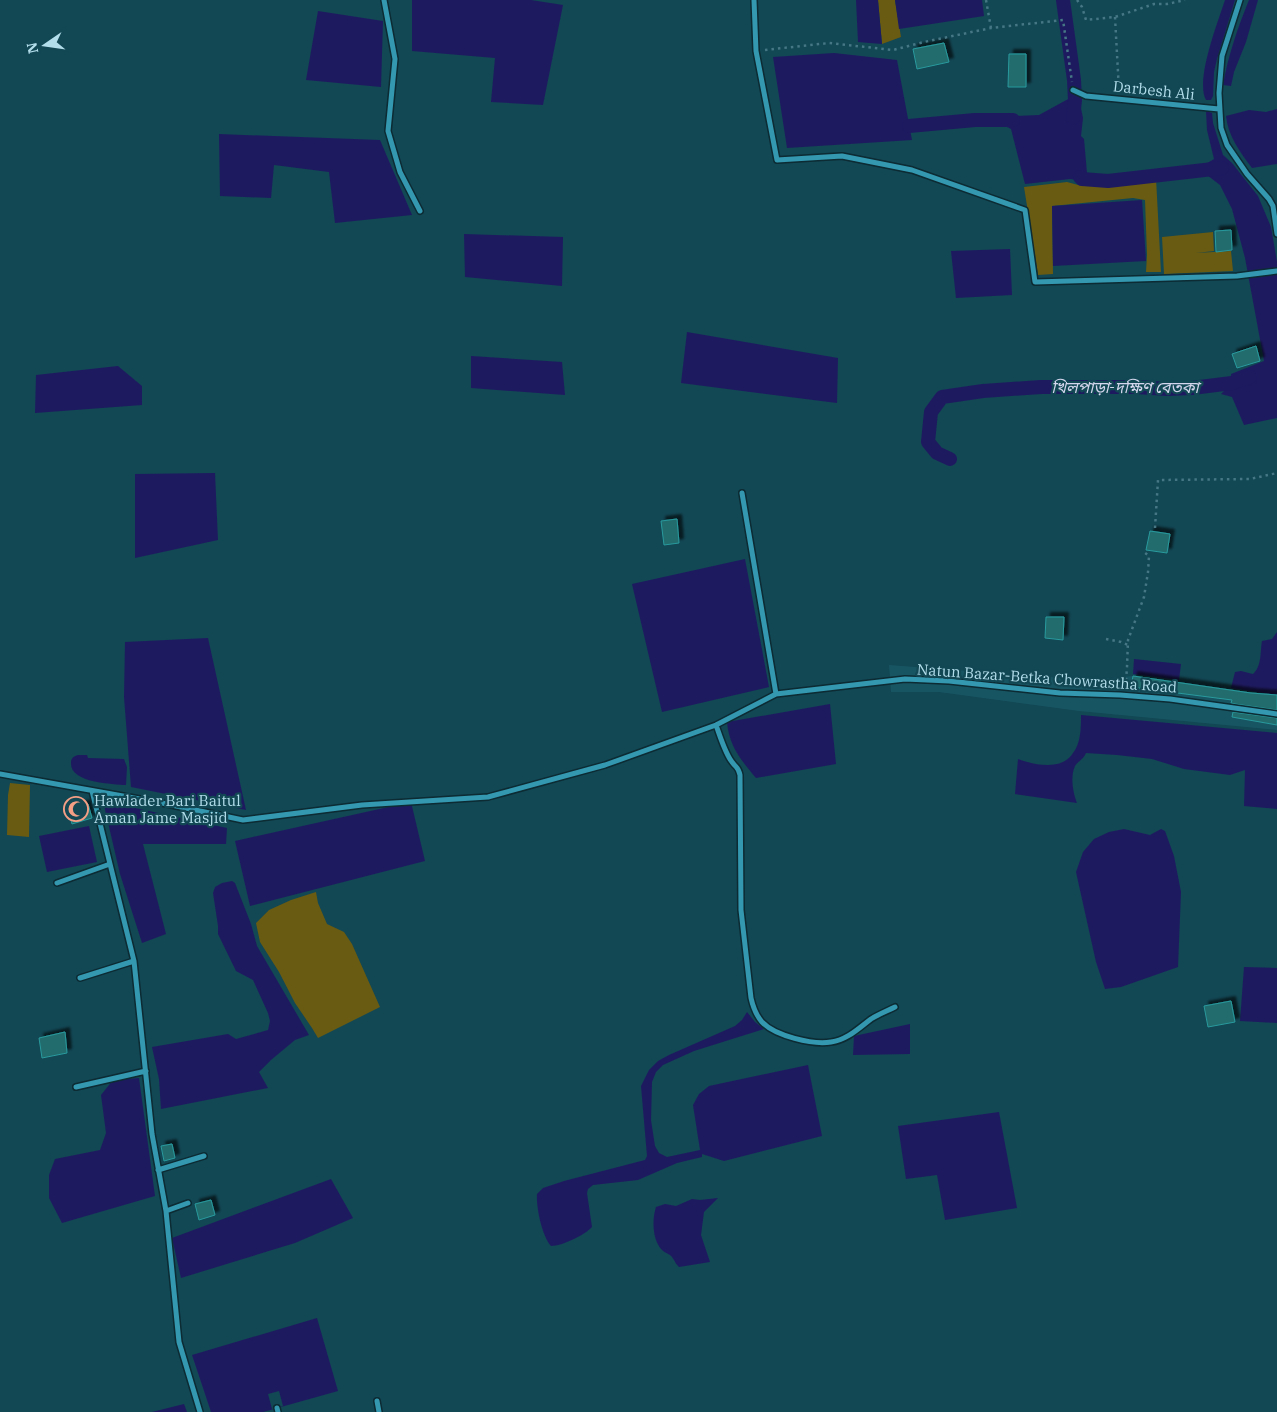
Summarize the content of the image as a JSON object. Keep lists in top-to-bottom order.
{
  "streets": {
    "street": ["Darbesh Ali", "Natun Bazar-Betka Chowrastha Road"]
  },
  "water": ["খিলপাড়া-দক্ষিণ বেতকা"],
  "places": {
    "mosque": ["Hawlader Bari Baitul Aman Jame Masjid"]
  },
  "north": "left"
}
